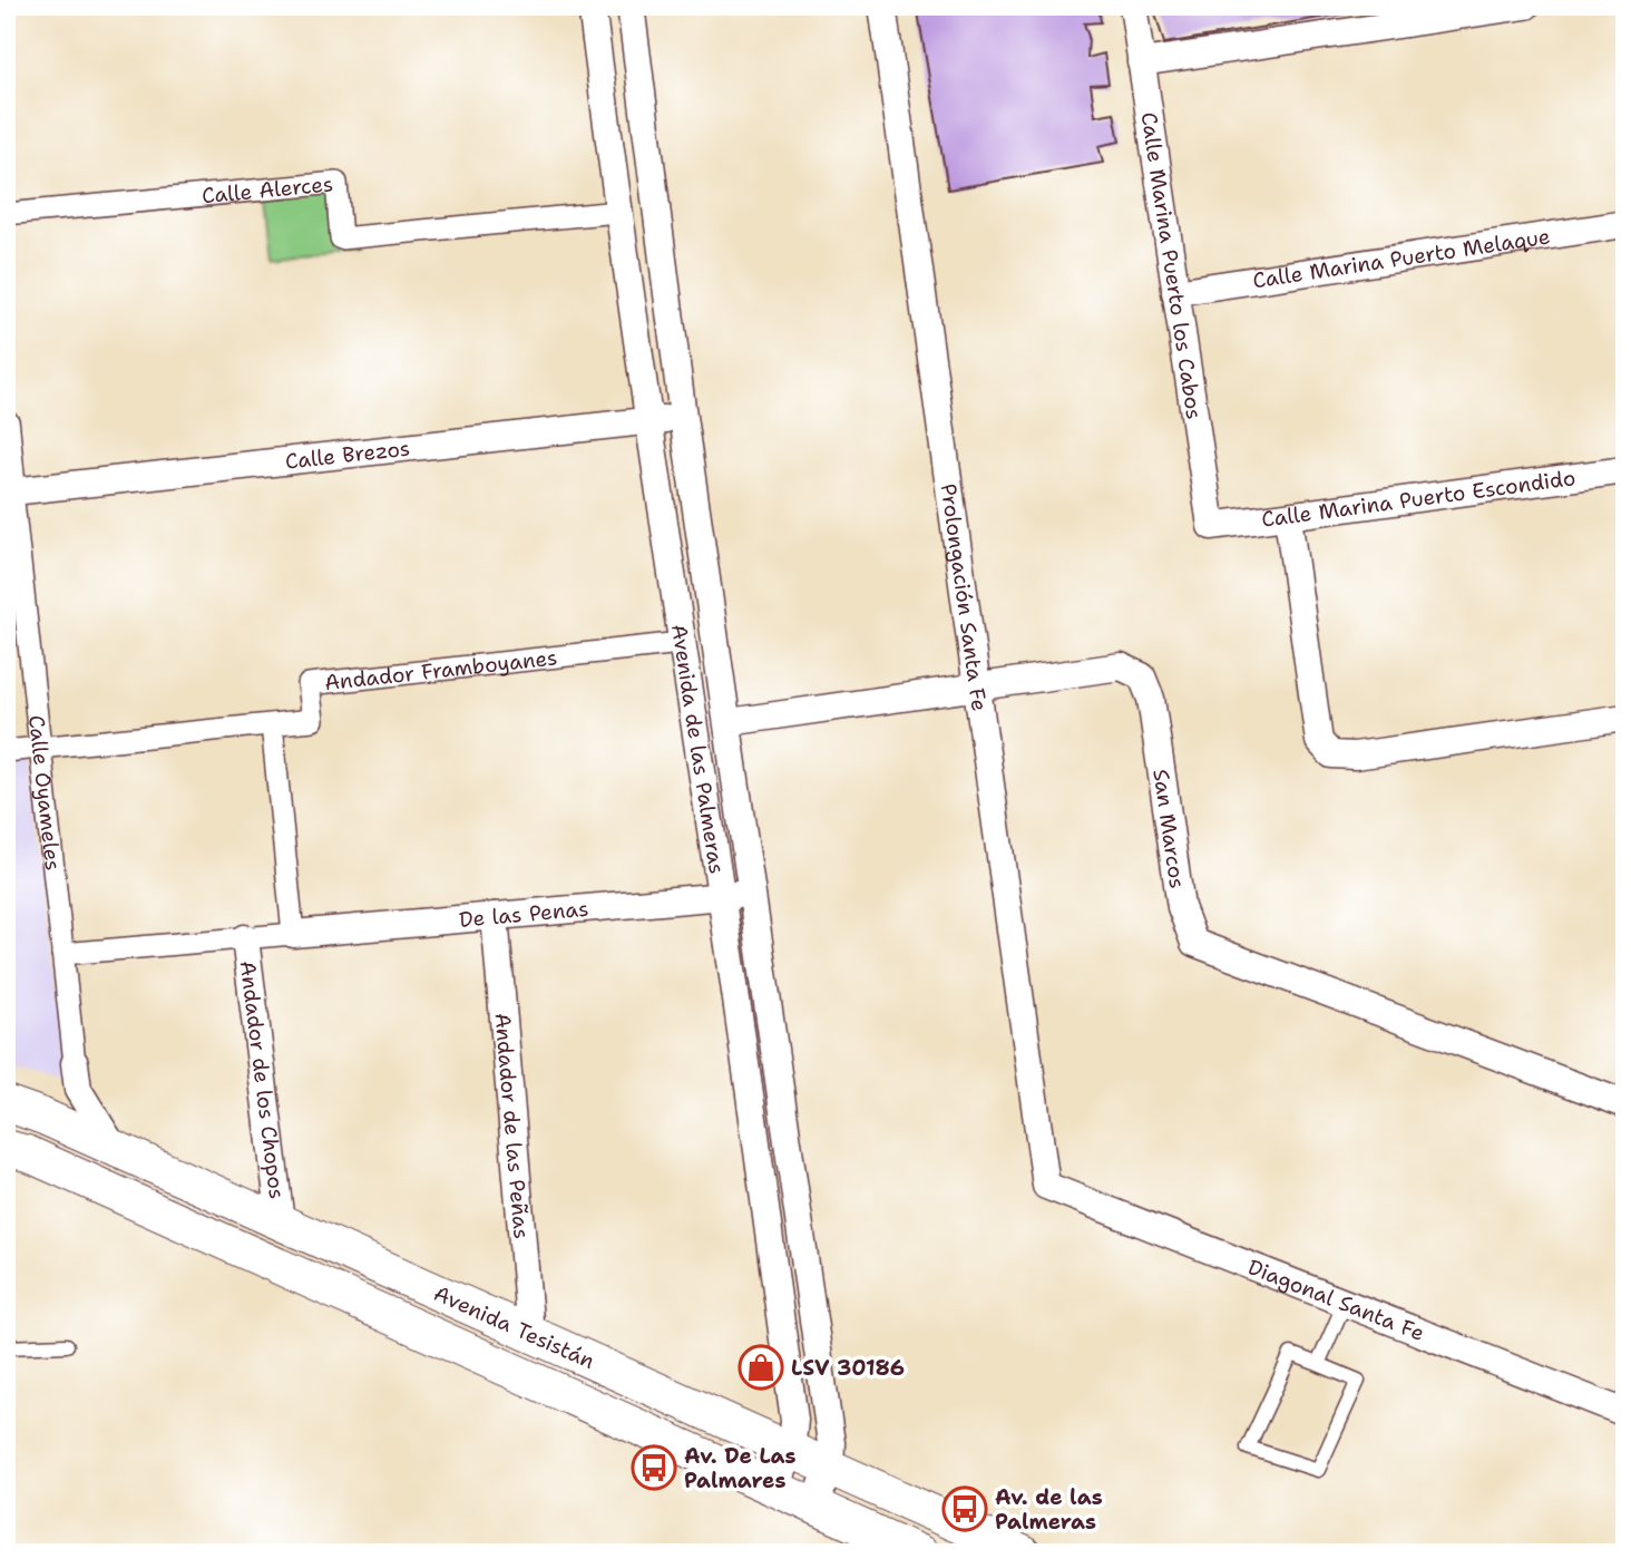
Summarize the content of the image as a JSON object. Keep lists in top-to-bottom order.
{
  "streets": {
    "street": [
      "Calle Alerces",
      "Calle Marina Puerto Melaque",
      "Calle Marina Puerto los Cabos",
      "Calle Brezos",
      "Calle Marina Puerto Escondido",
      "Prolongación Santa Fe",
      "Andador Framboyanes",
      "Avenida de las Palmeras",
      "Calle Oyameles",
      "San Marcos",
      "De las Penas",
      "Andador de los Chopos",
      "Andador de las Peñas",
      "Diagonal Santa Fe",
      "Avenida Tesistán"
    ]
  },
  "crossings": [
    ["Calle Alerces", "Avenida de las Palmeras"],
    ["Calle Marina Puerto Melaque", "Calle Marina Puerto los Cabos"],
    ["Calle Marina Puerto los Cabos", "Calle Marina Puerto Escondido"],
    ["Calle Brezos", "Avenida de las Palmeras"],
    ["Calle Brezos", "Calle Oyameles"],
    ["Prolongación Santa Fe", "San Marcos"],
    ["Prolongación Santa Fe", "Diagonal Santa Fe"],
    ["Andador Framboyanes", "Avenida de las Palmeras"],
    ["Andador Framboyanes", "Calle Oyameles"],
    ["Avenida de las Palmeras", "San Marcos"],
    ["Avenida de las Palmeras", "De las Penas"],
    ["Avenida de las Palmeras", "Avenida Tesistán"],
    ["Calle Oyameles", "Avenida Tesistán"],
    ["De las Penas", "Andador de las Peñas"],
    ["Andador de los Chopos", "Avenida Tesistán"],
    ["Andador de las Peñas", "Avenida Tesistán"]
  ],
  "places": {
    "shop": ["LSV 30186"],
    "bus stop": ["Av. De Las Palmares", "Av. de las Palmeras"]
  }
}
